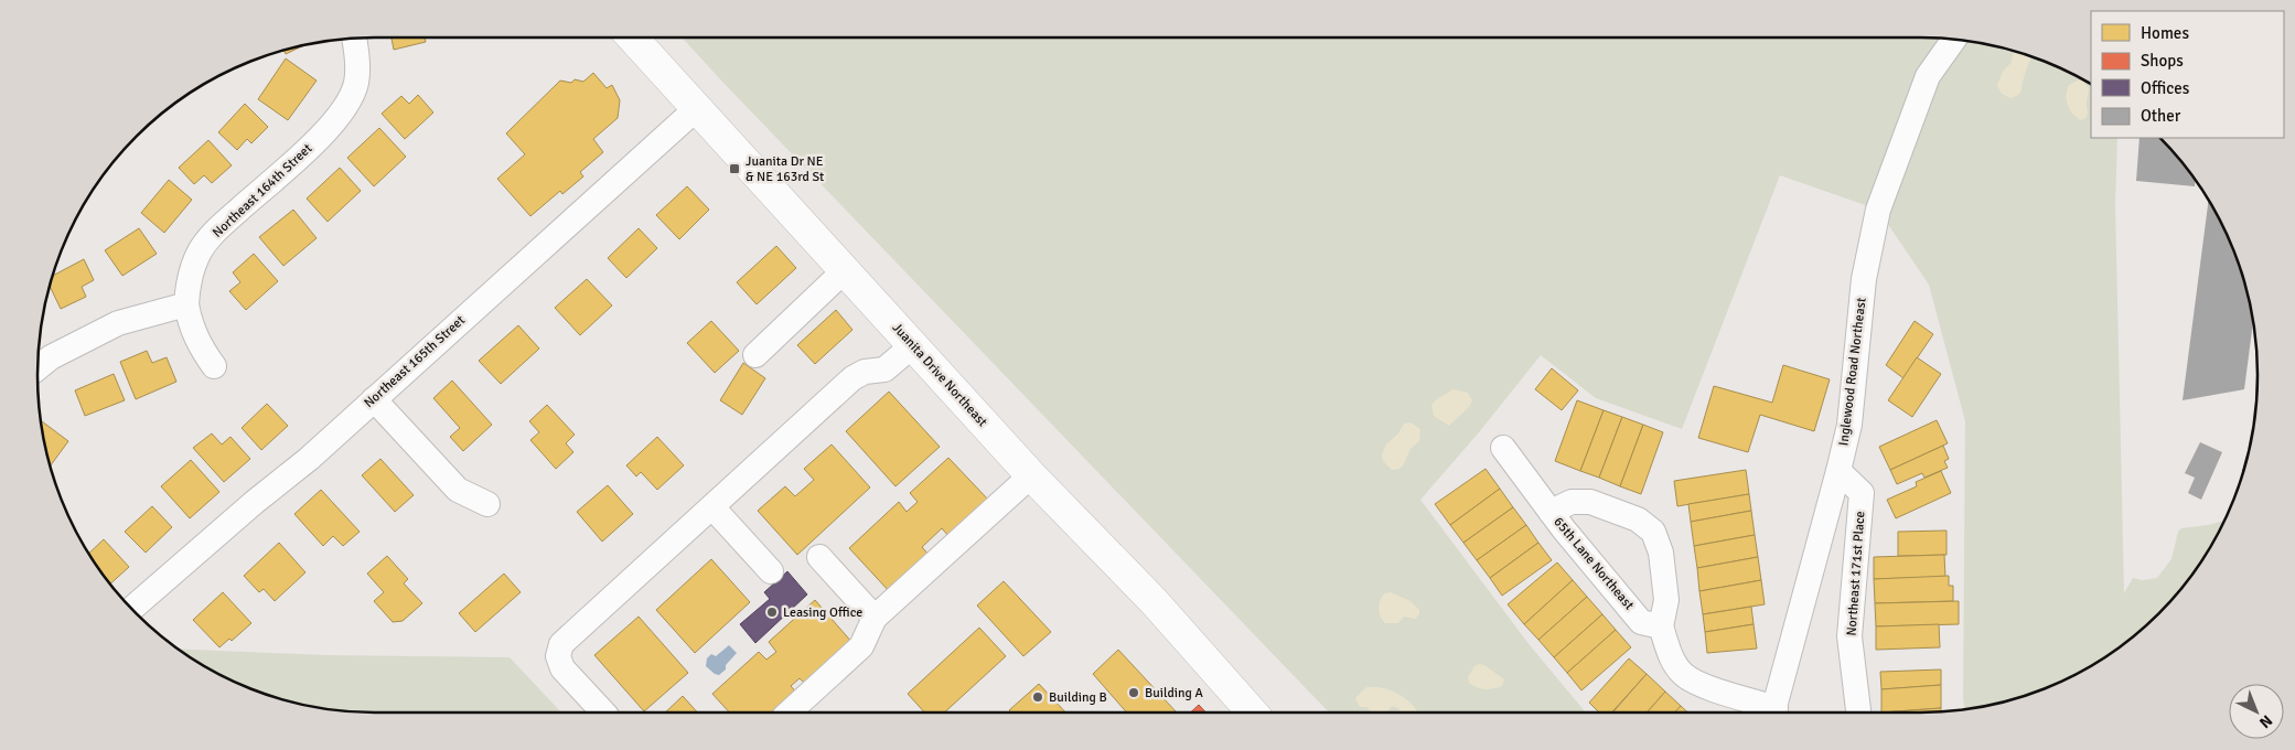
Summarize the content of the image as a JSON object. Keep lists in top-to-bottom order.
{
  "streets": {
    "main road": ["Juanita Drive Northeast"],
    "street": [
      "Northeast 164th Street",
      "Northeast 165th Street",
      "Inglewood Road Northeast",
      "65th Lane Northeast",
      "Northeast 171st Place"
    ]
  },
  "crossings": [
    ["Northeast 165th Street", "Juanita Drive Northeast"],
    ["Inglewood Road Northeast", "Northeast 171st Place"]
  ],
  "places": {
    "transit": ["Juanita Dr NE & NE 163rd St"],
    "other": ["Leasing Office", "Building A", "Building B"]
  },
  "legend": [
    "Homes",
    "Shops",
    "Offices",
    "Other"
  ],
  "north": "bottom right"
}
